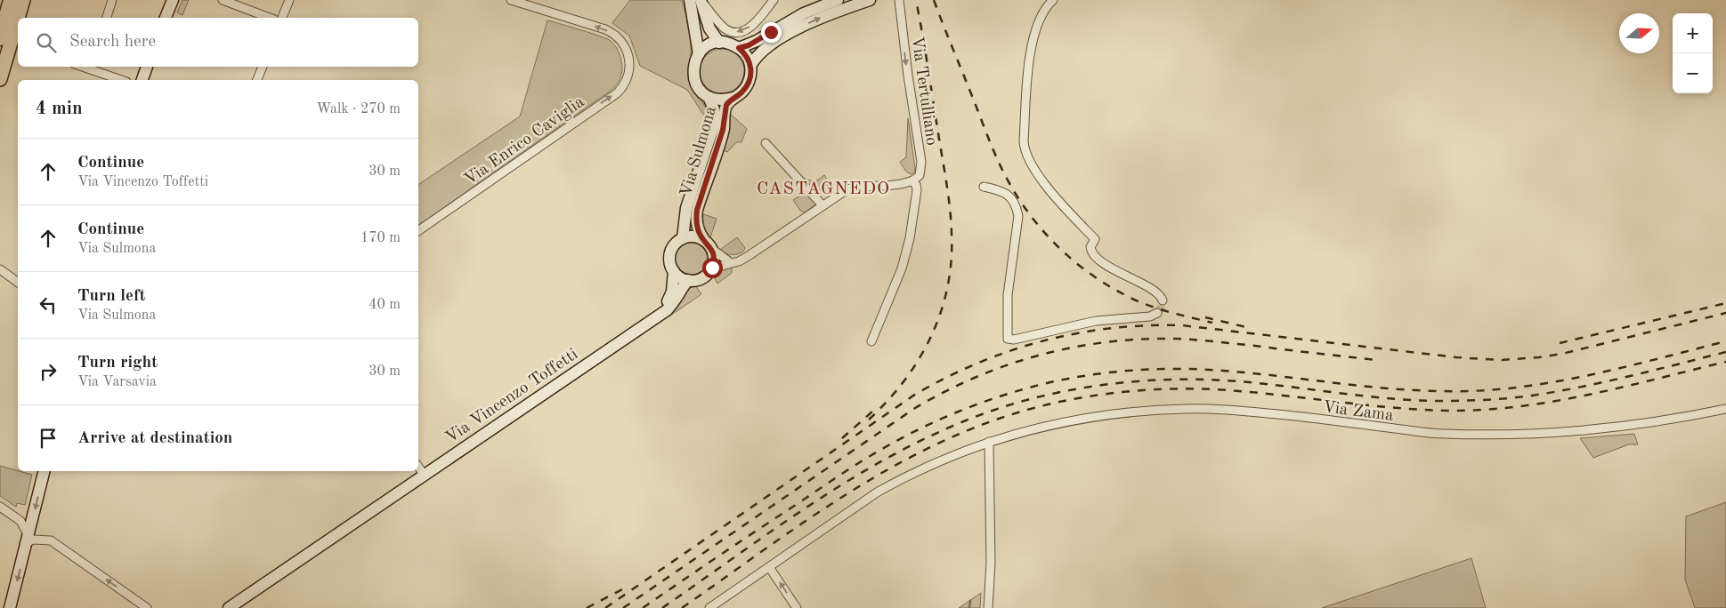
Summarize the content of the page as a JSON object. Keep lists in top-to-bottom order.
{
  "streets": {
    "street": [
      "Via Tertulliano",
      "Via Enrico Caviglia",
      "Via Sulmona",
      "Via Vincenzo Toffetti",
      "Via Zama"
    ]
  },
  "crossings": [
    ["Via Sulmona", "Via Vincenzo Toffetti"]
  ],
  "one_way": ["Via Tertulliano"],
  "districts": ["CASTAGNEDO"],
  "north": "right",
  "page": {
    "map_buttons": ["+", "−"],
    "search": "Search here",
    "heading": ["4 min", "Walk · 270 m"],
    "list": [
      ["Continue", "Via Vincenzo Toffetti", "30 m"],
      ["Continue", "Via Sulmona", "170 m"],
      ["Turn left", "Via Sulmona", "40 m"],
      ["Turn right", "Via Varsavia", "30 m"],
      "Arrive at destination"
    ]
  }
}
